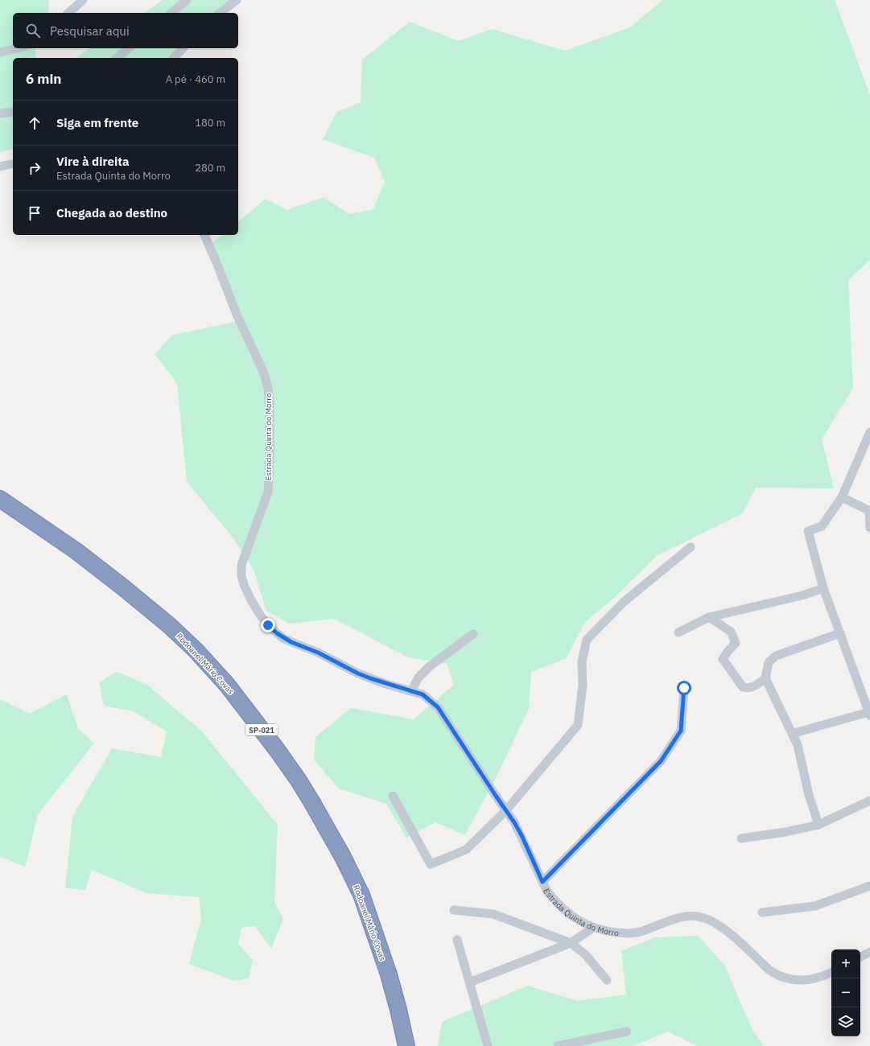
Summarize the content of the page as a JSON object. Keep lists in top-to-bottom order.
{
  "streets": {
    "highway": ["Rodoanel Mário Covas", "SP-021"],
    "street": ["Estrada Quinta do Morro"]
  },
  "page": {
    "search": "Pesquisar aqui",
    "heading": ["6 min", "A pé · 460 m"],
    "list": [
      ["Siga em frente", "180 m"],
      ["Vire à direita", "Estrada Quinta do Morro", "280 m"],
      "Chegada ao destino"
    ],
    "map_buttons": ["+", "−"]
  }
}
